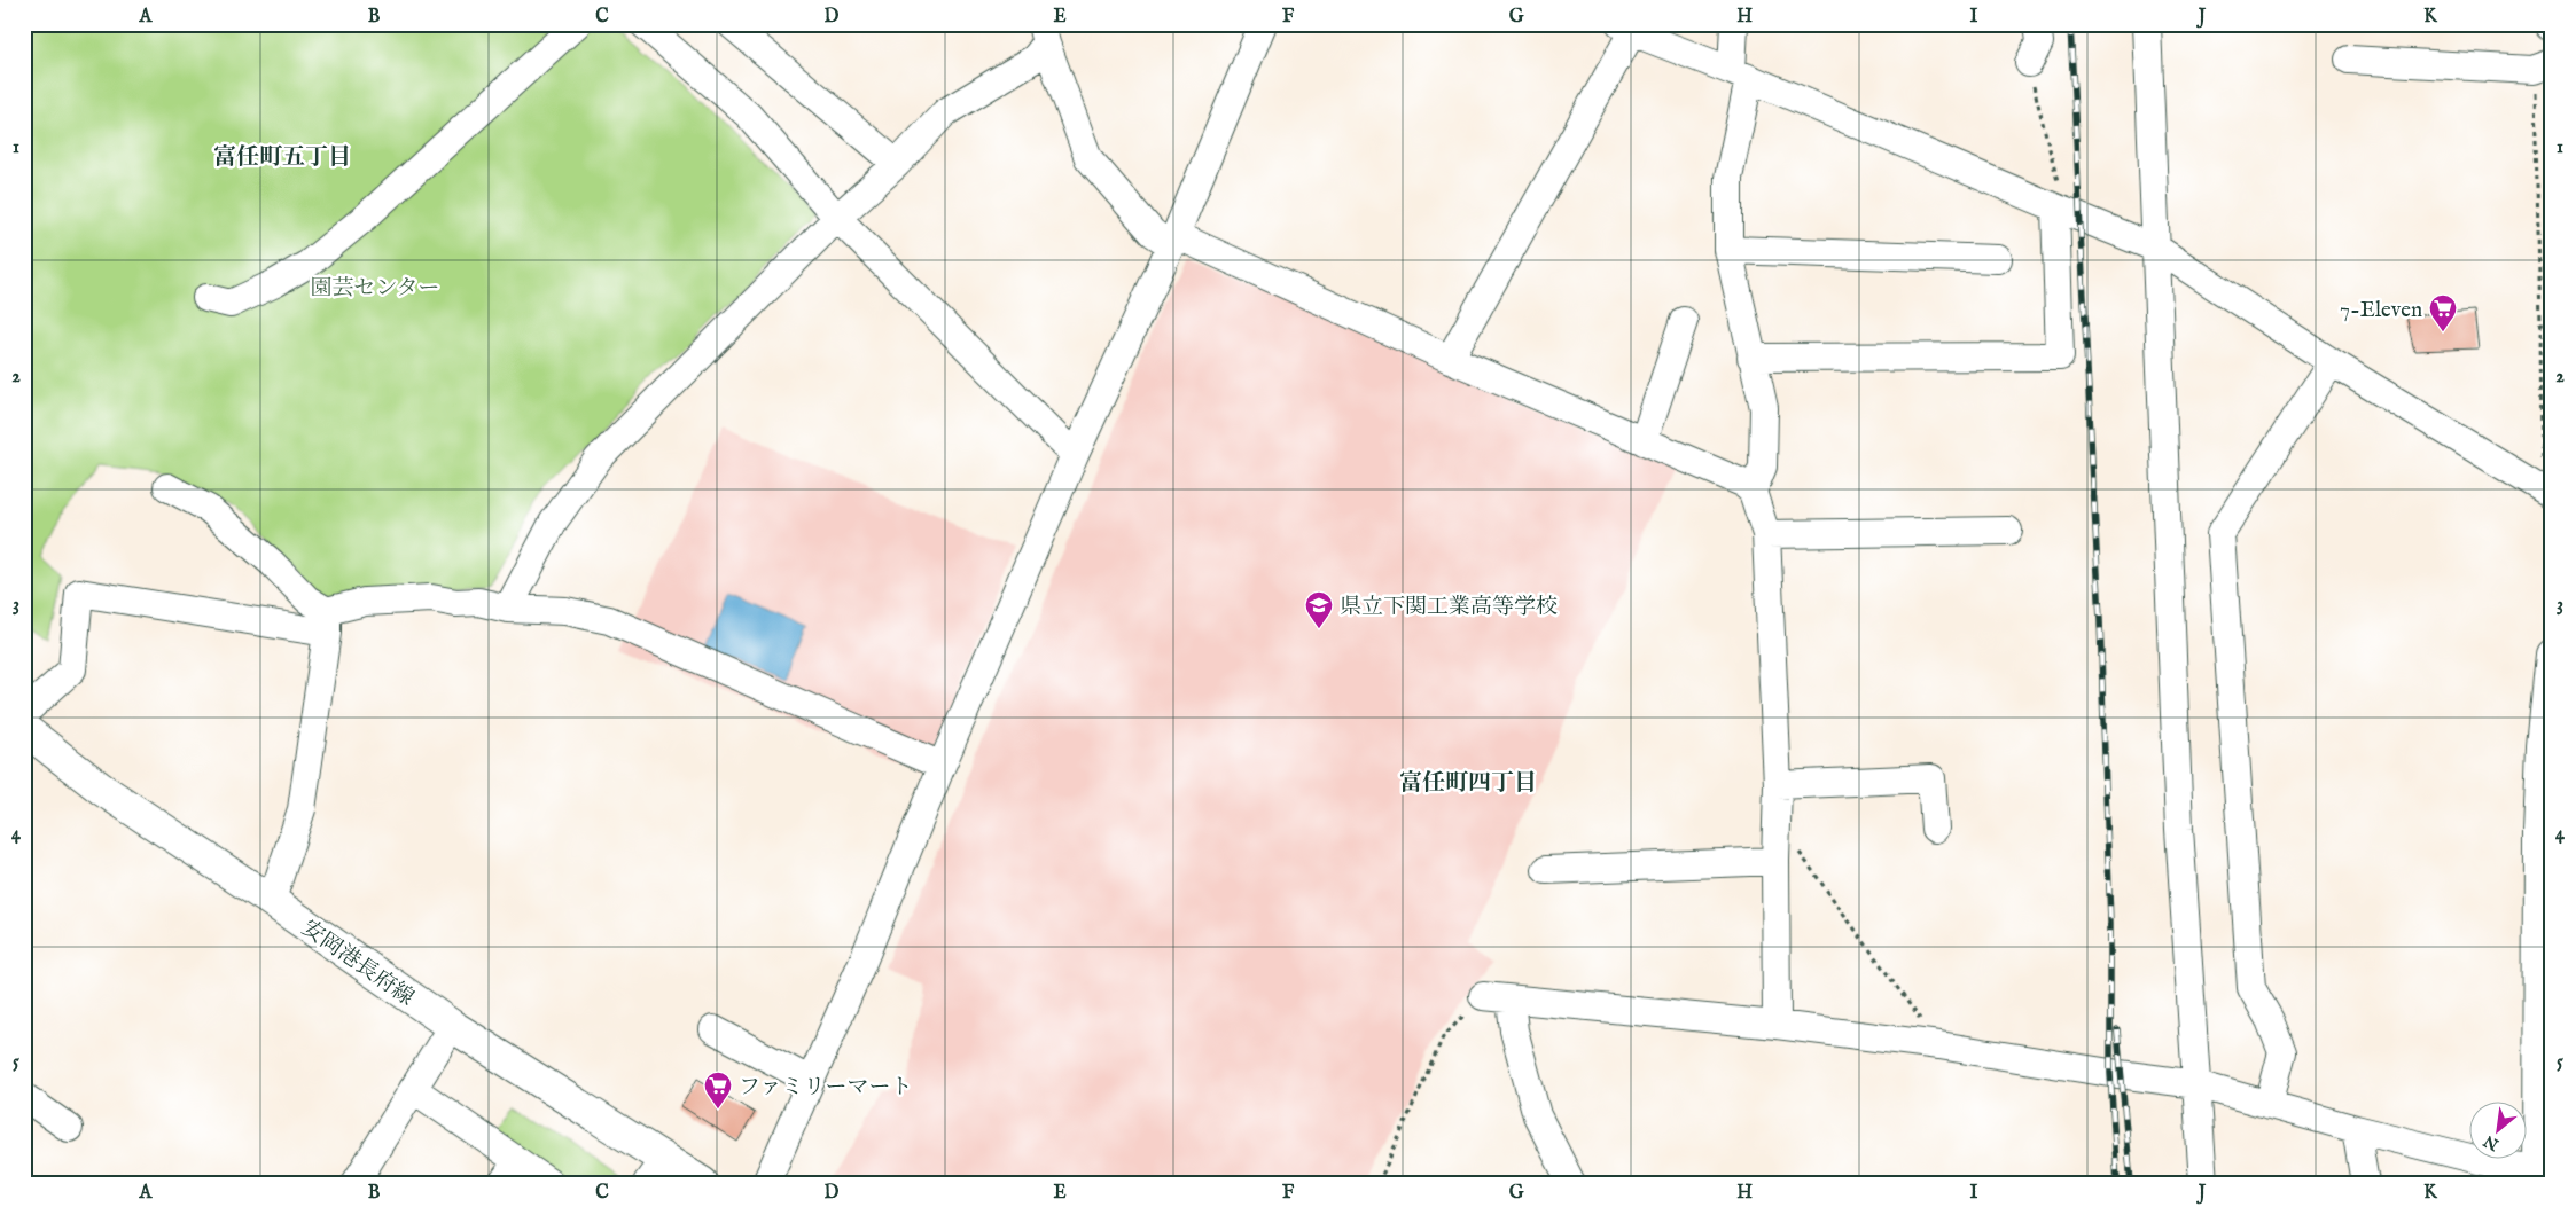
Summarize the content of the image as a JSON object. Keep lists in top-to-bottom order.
{
  "streets": {
    "main road": ["安岡港長府線"]
  },
  "districts": ["富任町五丁目", "富任町四丁目"],
  "parks": ["園芸センター"],
  "places": {
    "supermarket": ["7-Eleven", "ファミリーマート"],
    "school or university": ["県立下関工業高等学校"]
  },
  "north": "bottom left",
  "grid": {
    "columns": [
      "A",
      "B",
      "C",
      "D",
      "E",
      "F",
      "G",
      "H",
      "I",
      "J",
      "K"
    ],
    "rows": [
      "1",
      "2",
      "3",
      "4",
      "5"
    ]
  }
}
